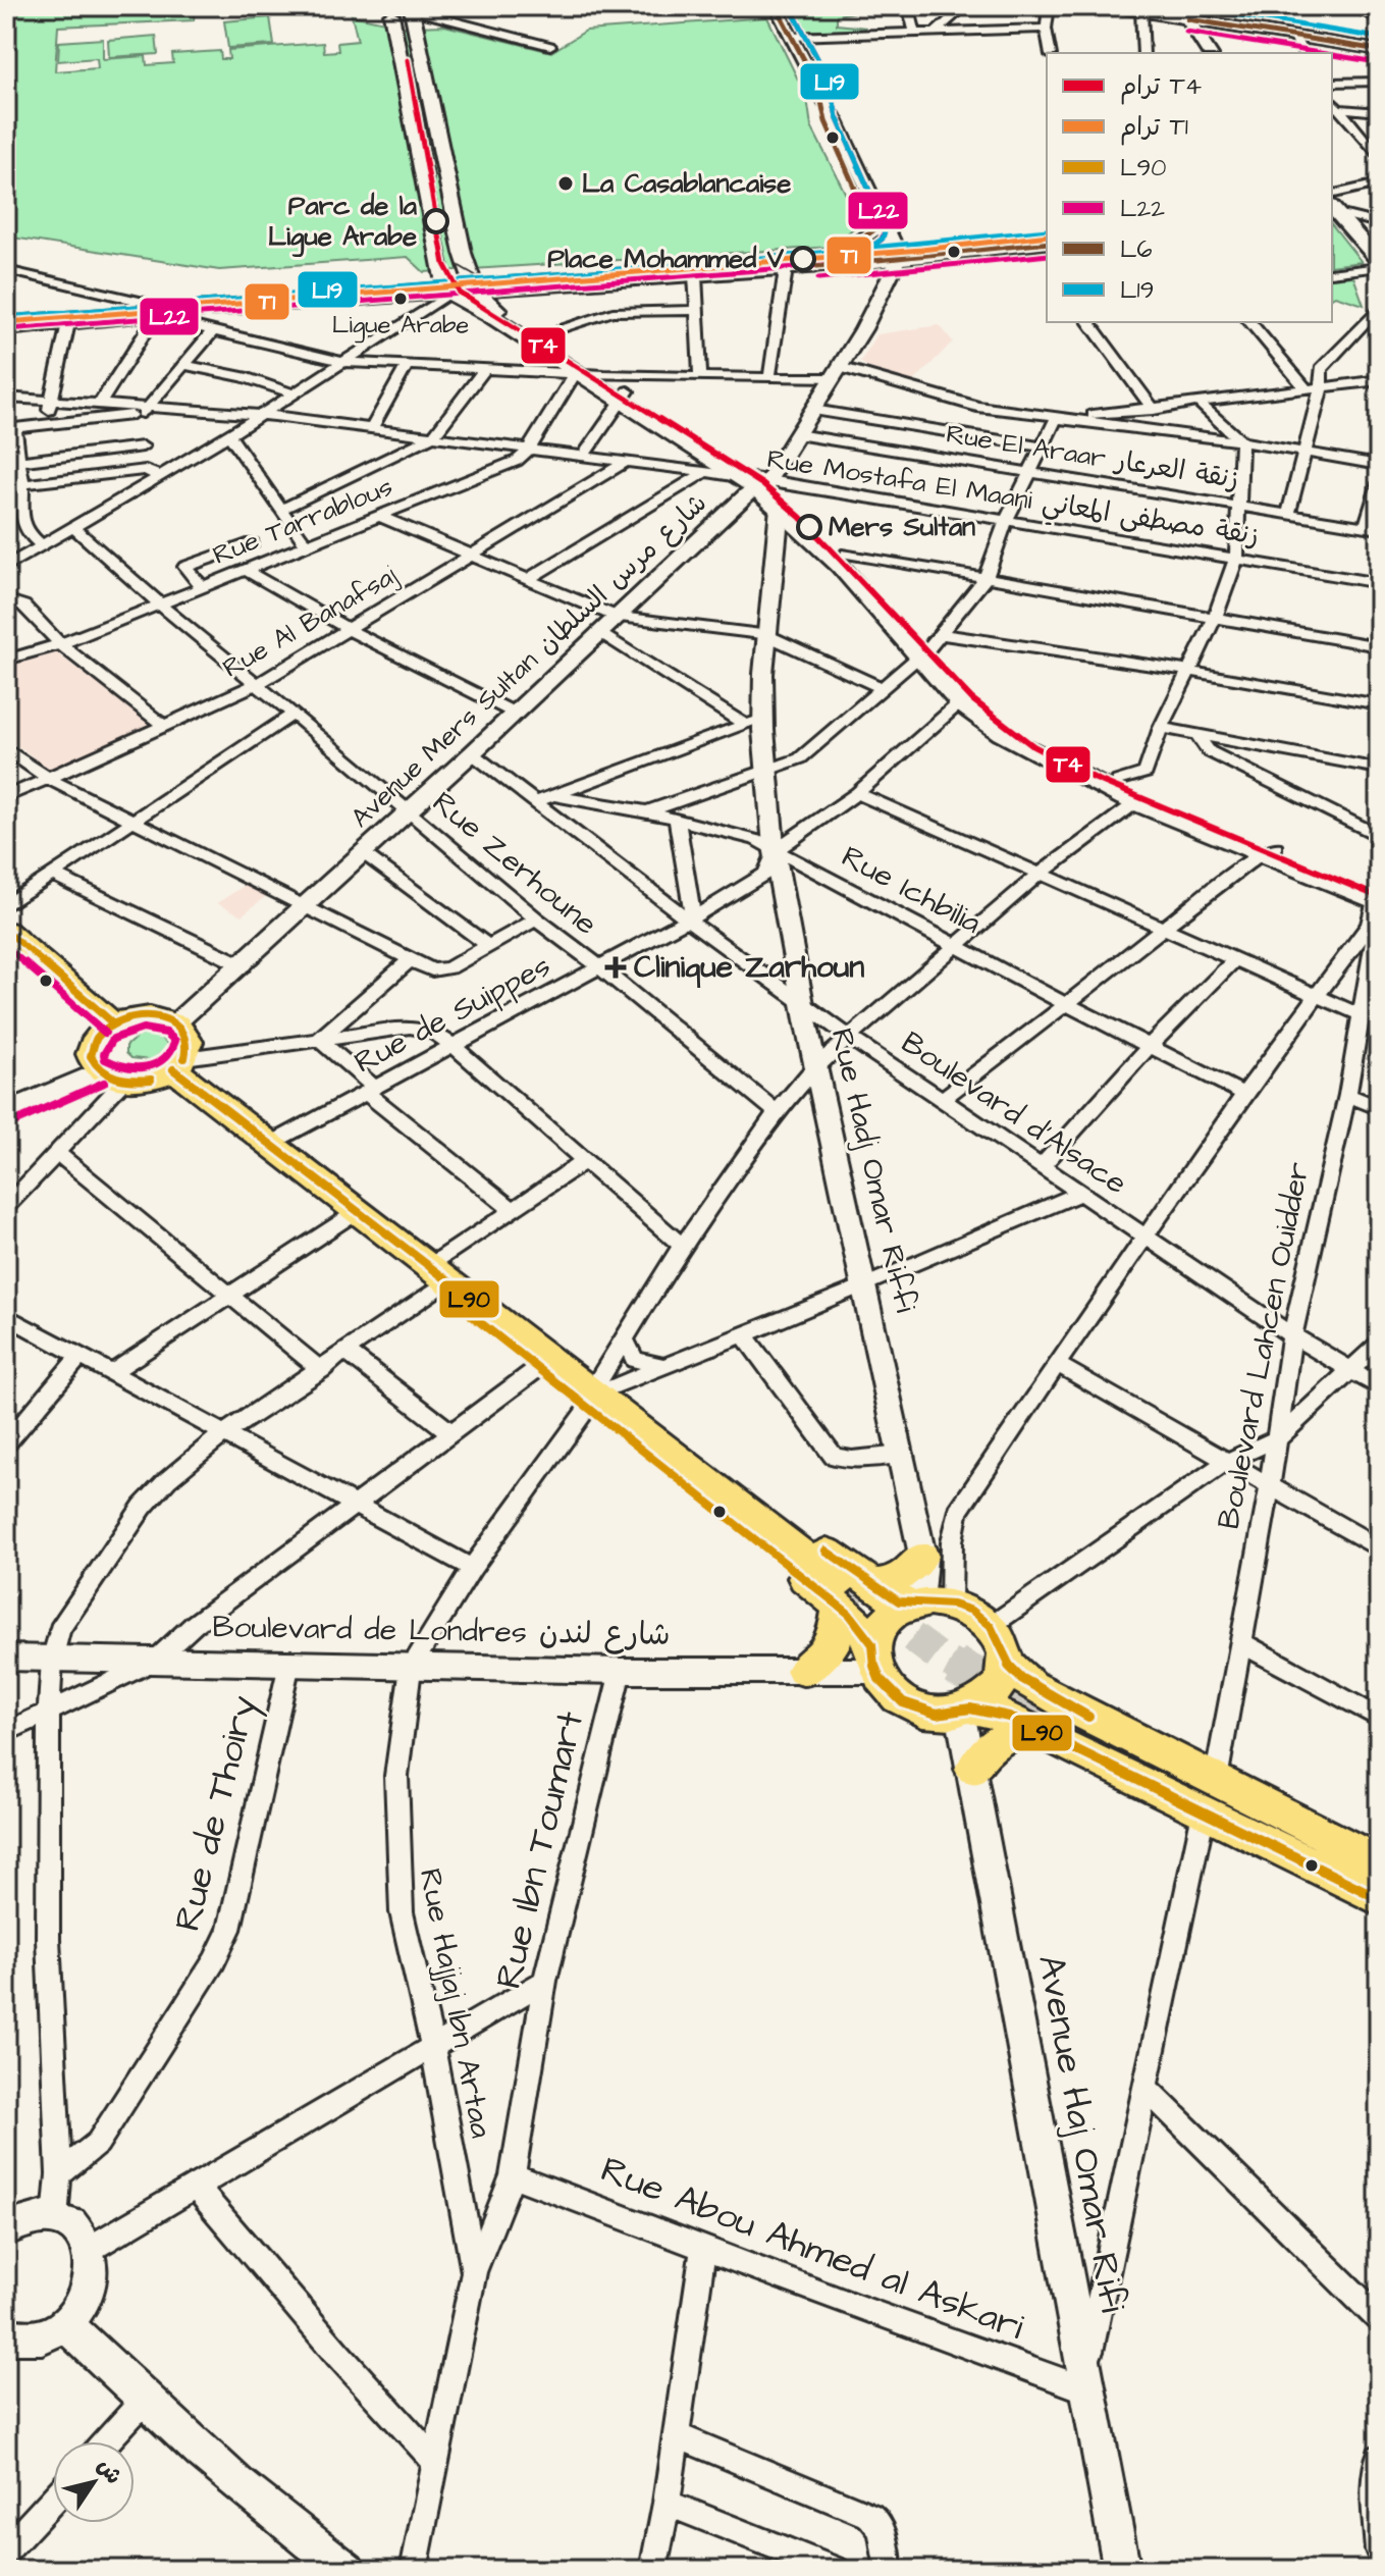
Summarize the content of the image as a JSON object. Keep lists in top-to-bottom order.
{
  "streets": {
    "street": [
      "Rue El Araar زنقة العرعار",
      "Rue Mostafa El Maani زنقة مصطفى المعاني",
      "Rue Tarrablous",
      "Rue Al Banafsaj",
      "Avenue Mers Sultan شارع مرس السلطان",
      "Rue Zerhoune",
      "Rue Ichbilia",
      "Rue de Suippes",
      "Boulevard d'Alsace",
      "Rue Hadj Omar Riffi",
      "Boulevard Lahcen Ouidder",
      "Boulevard de Londres شارع لندن",
      "Rue de Thoiry",
      "Rue Ibn Toumart",
      "Rue Hajjaj Ibn Artaa",
      "Avenue Haj Omar Rifi",
      "Rue Abou Ahmed al Askari"
    ]
  },
  "crossings": [
    ["Rue El Araar زنقة العرعار", "Avenue Mers Sultan شارع مرس السلطان"],
    ["Rue Mostafa El Maani زنقة مصطفى المعاني", "Rue Tarrablous"],
    ["Rue Mostafa El Maani زنقة مصطفى المعاني", "Rue Al Banafsaj"],
    ["Rue Mostafa El Maani زنقة مصطفى المعاني", "Avenue Mers Sultan شارع مرس السلطان"],
    ["Rue Tarrablous", "Rue Zerhoune"],
    ["Rue Al Banafsaj", "Rue Zerhoune"],
    ["Avenue Mers Sultan شارع مرس السلطان", "Rue Zerhoune"],
    ["Avenue Mers Sultan شارع مرس السلطان", "Boulevard d'Alsace"],
    ["Rue Zerhoune", "Rue de Suippes"],
    ["Rue Zerhoune", "Rue Hajjaj Ibn Artaa"],
    ["Rue Ichbilia", "Rue de Suippes"],
    ["Rue Ichbilia", "Boulevard d'Alsace"],
    ["Rue Ichbilia", "Rue Hadj Omar Riffi"],
    ["Rue Ichbilia", "Rue Hajjaj Ibn Artaa"],
    ["Rue de Suippes", "Boulevard d'Alsace"],
    ["Rue de Suippes", "Rue Hadj Omar Riffi"],
    ["Boulevard d'Alsace", "Rue Hadj Omar Riffi"],
    ["Boulevard d'Alsace", "Boulevard Lahcen Ouidder"],
    ["Boulevard d'Alsace", "Rue Hajjaj Ibn Artaa"],
    ["Rue Hadj Omar Riffi", "Boulevard de Londres شارع لندن"],
    ["Rue Hadj Omar Riffi", "Rue Hajjaj Ibn Artaa"],
    ["Rue Hadj Omar Riffi", "Avenue Haj Omar Rifi"],
    ["Boulevard Lahcen Ouidder", "Avenue Haj Omar Rifi"],
    ["Boulevard Lahcen Ouidder", "Rue Abou Ahmed al Askari"],
    ["Boulevard de Londres شارع لندن", "Rue de Thoiry"],
    ["Boulevard de Londres شارع لندن", "Rue Ibn Toumart"],
    ["Boulevard de Londres شارع لندن", "Rue Hajjaj Ibn Artaa"],
    ["Boulevard de Londres شارع لندن", "Avenue Haj Omar Rifi"],
    ["Rue Ibn Toumart", "Rue Hajjaj Ibn Artaa"],
    ["Rue Ibn Toumart", "Rue Abou Ahmed al Askari"],
    ["Avenue Haj Omar Rifi", "Rue Abou Ahmed al Askari"]
  ],
  "places": {
    "other": [
      "La Casablancaise",
      "Parc de la Ligue Arabe",
      "Place Mohammed V",
      "Ligue Arabe",
      "Mers Sultan"
    ],
    "health": ["Clinique Zarhoun"]
  },
  "lines": [
    "transit line L22",
    "transit line L6",
    "transit line L19",
    "tram line T4",
    "tram line T1",
    "transit line L90"
  ],
  "legend": [
    "ترام T4",
    "ترام T1",
    "L90",
    "L22",
    "L6",
    "L19"
  ],
  "north": "top right"
}
